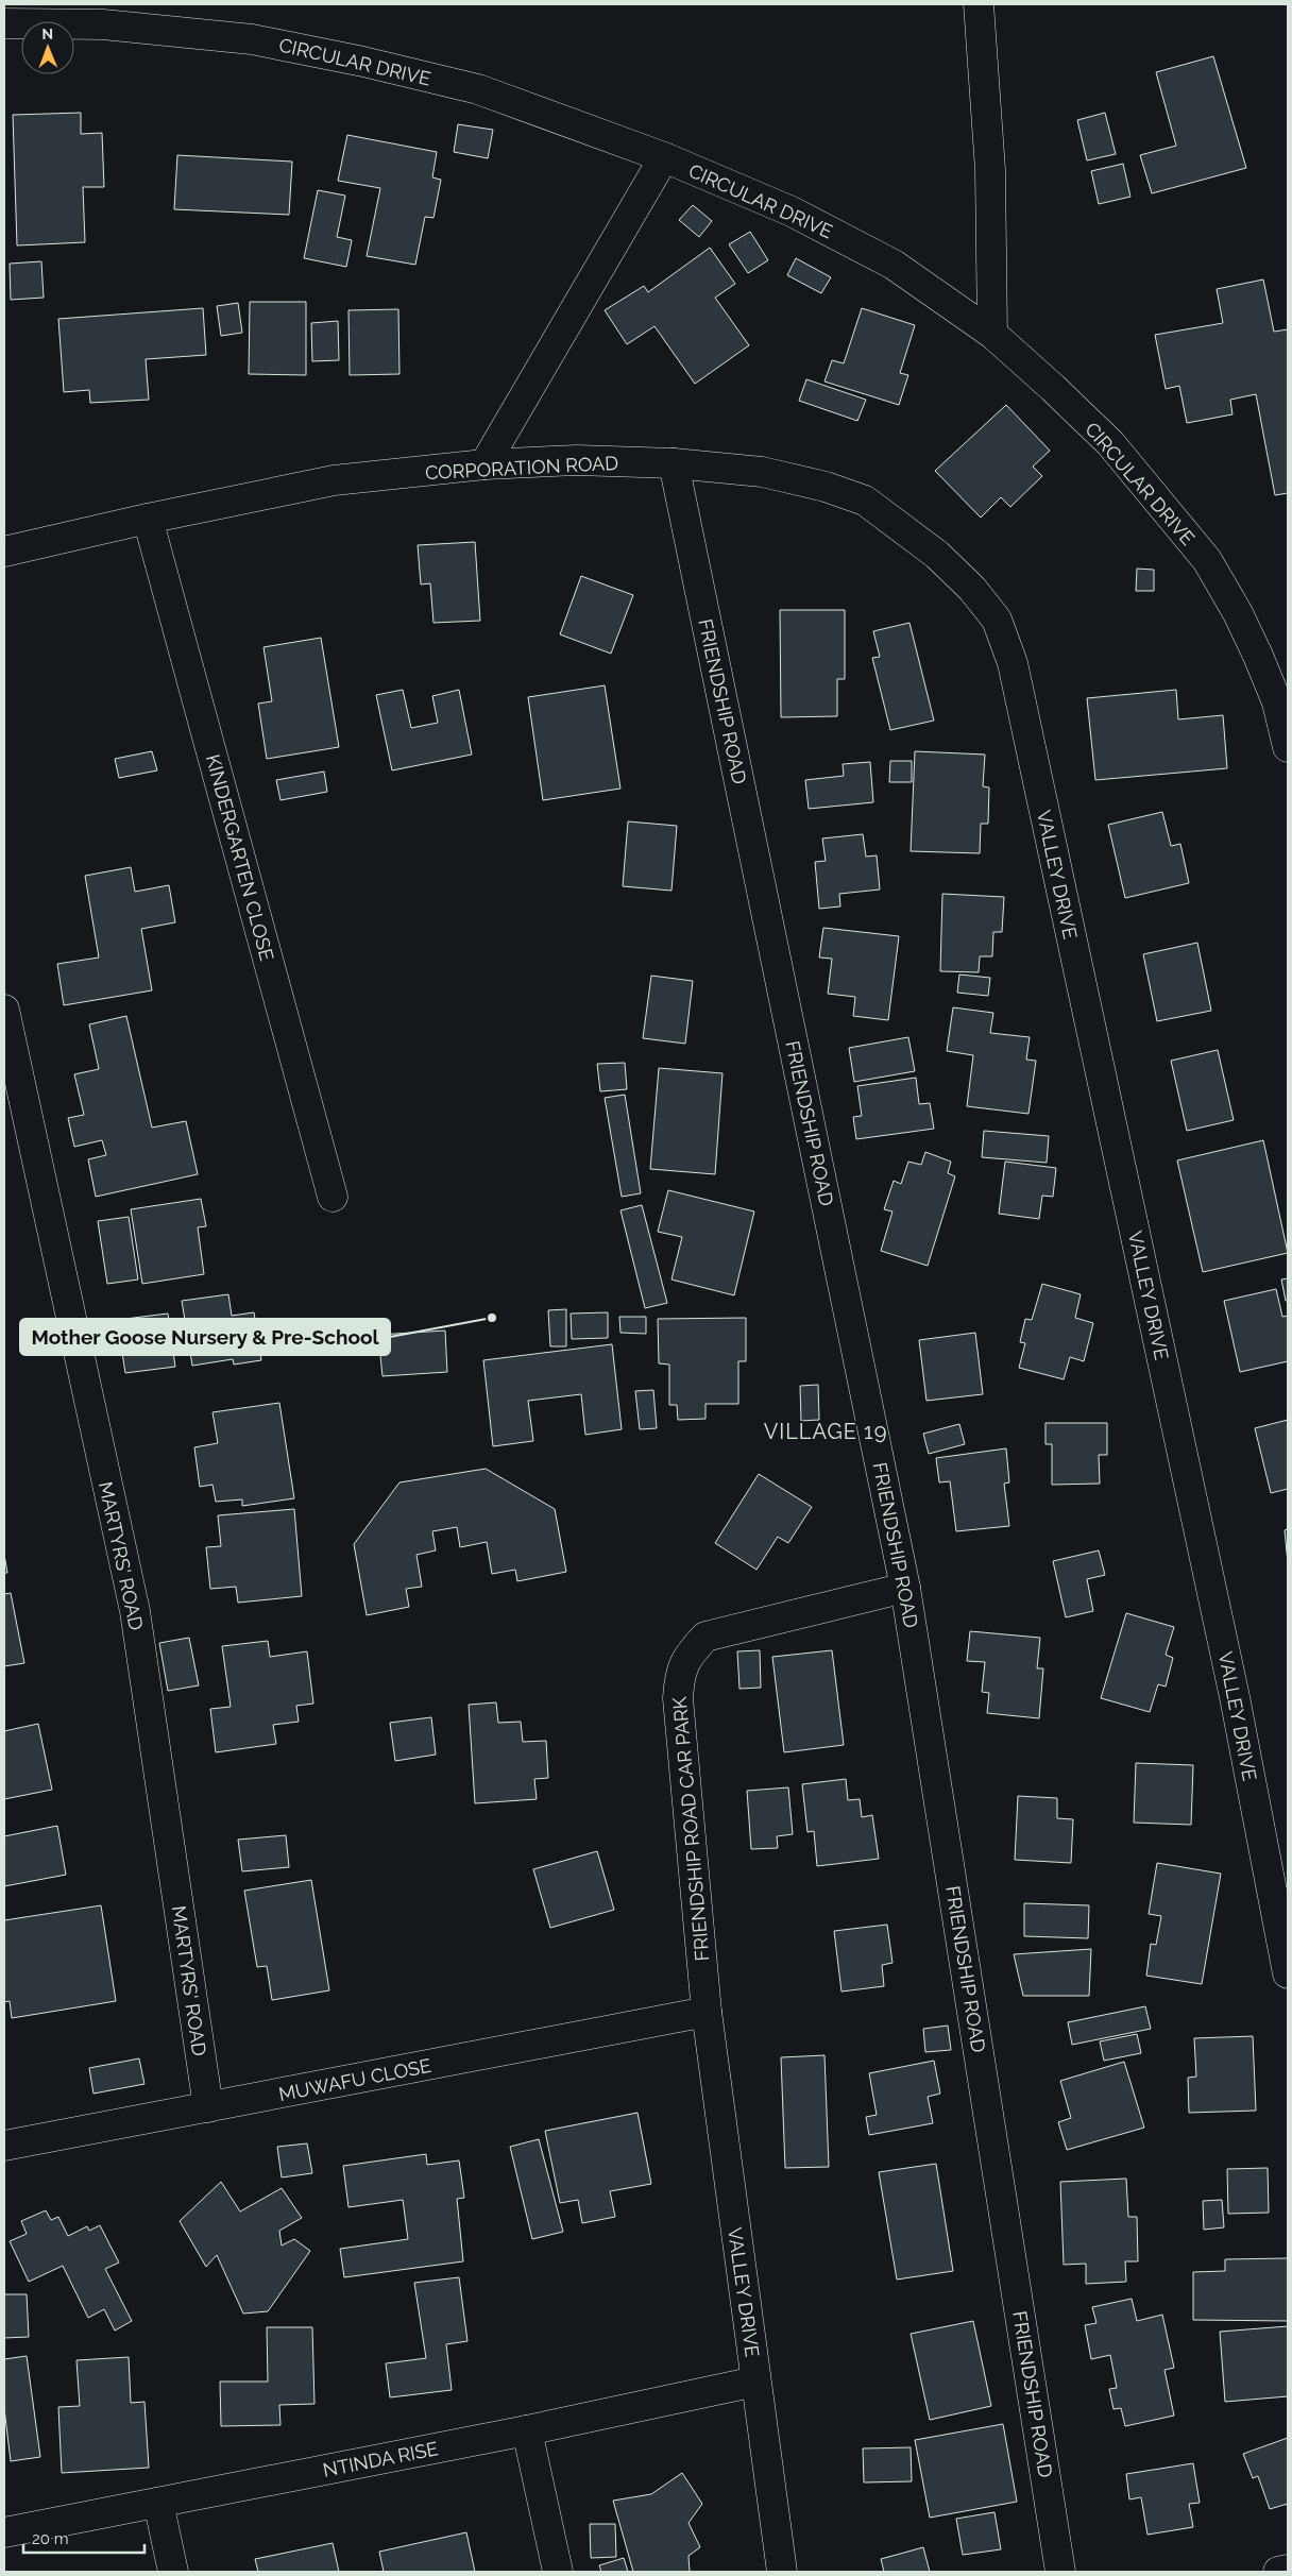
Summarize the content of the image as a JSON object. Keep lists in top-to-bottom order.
{
  "streets": {
    "street": [
      "CIRCULAR DRIVE",
      "CORPORATION ROAD",
      "FRIENDSHIP ROAD",
      "KINDERGARTEN CLOSE",
      "VALLEY DRIVE",
      "MARTYRS' ROAD",
      "FRIENDSHIP ROAD CAR PARK",
      "MUWAFU CLOSE",
      "NTINDA RISE"
    ]
  },
  "crossings": [
    ["CORPORATION ROAD", "FRIENDSHIP ROAD"],
    ["CORPORATION ROAD", "KINDERGARTEN CLOSE"],
    ["CORPORATION ROAD", "VALLEY DRIVE"],
    ["FRIENDSHIP ROAD", "FRIENDSHIP ROAD CAR PARK"],
    ["VALLEY DRIVE", "FRIENDSHIP ROAD CAR PARK"],
    ["VALLEY DRIVE", "MUWAFU CLOSE"],
    ["VALLEY DRIVE", "NTINDA RISE"],
    ["MARTYRS' ROAD", "MUWAFU CLOSE"],
    ["FRIENDSHIP ROAD CAR PARK", "MUWAFU CLOSE"]
  ],
  "districts": ["VILLAGE 19"],
  "places": ["Mother Goose Nursery & Pre-School"],
  "scale_bar": "20 m",
  "north": "top"
}
